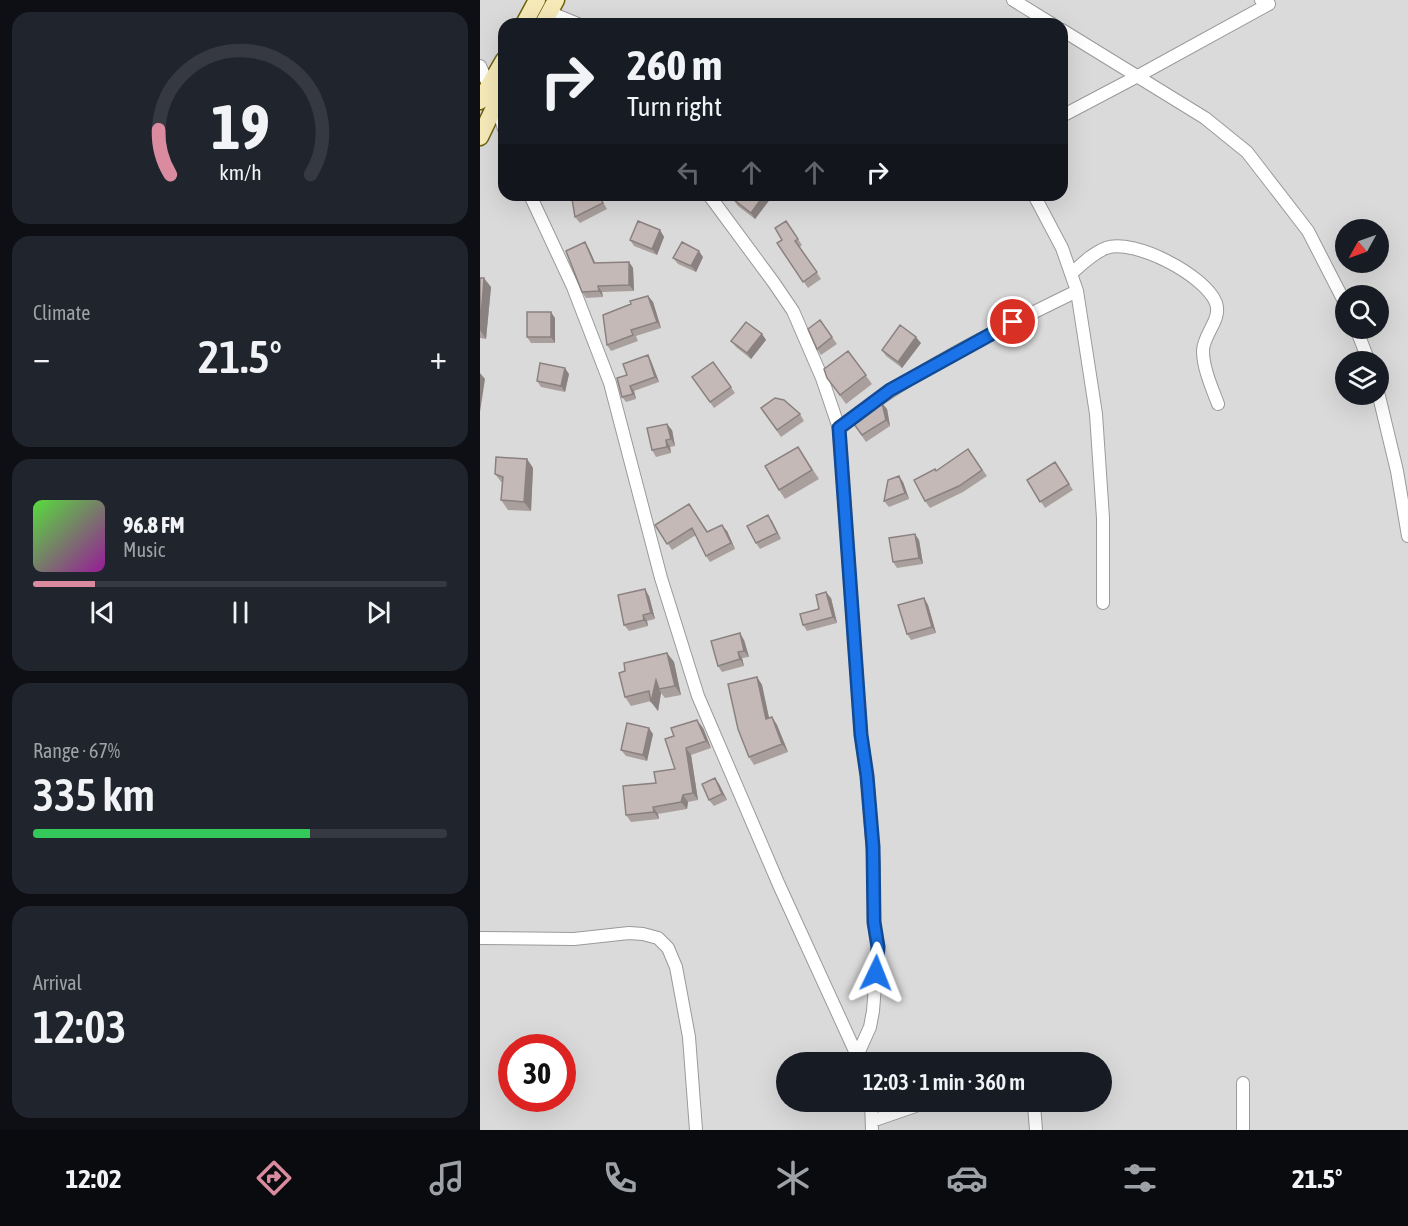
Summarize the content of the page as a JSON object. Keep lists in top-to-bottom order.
{
  "north": "bottom left",
  "page": {
    "turn": ["260 m", "Turn right"],
    "tile": [
      "Climate",
      ["Range · 67%", "335 km"],
      ["Arrival", "12:03"]
    ],
    "heat": ["−", "21.5°", "+"],
    "song": ["96.8 FM", "Music"],
    "limit": "30",
    "trip": "12:03 · 1 min · 360 m",
    "tabs": ["12:02", "21.5°"],
    "gauge": ["19", "km/h"]
  }
}
